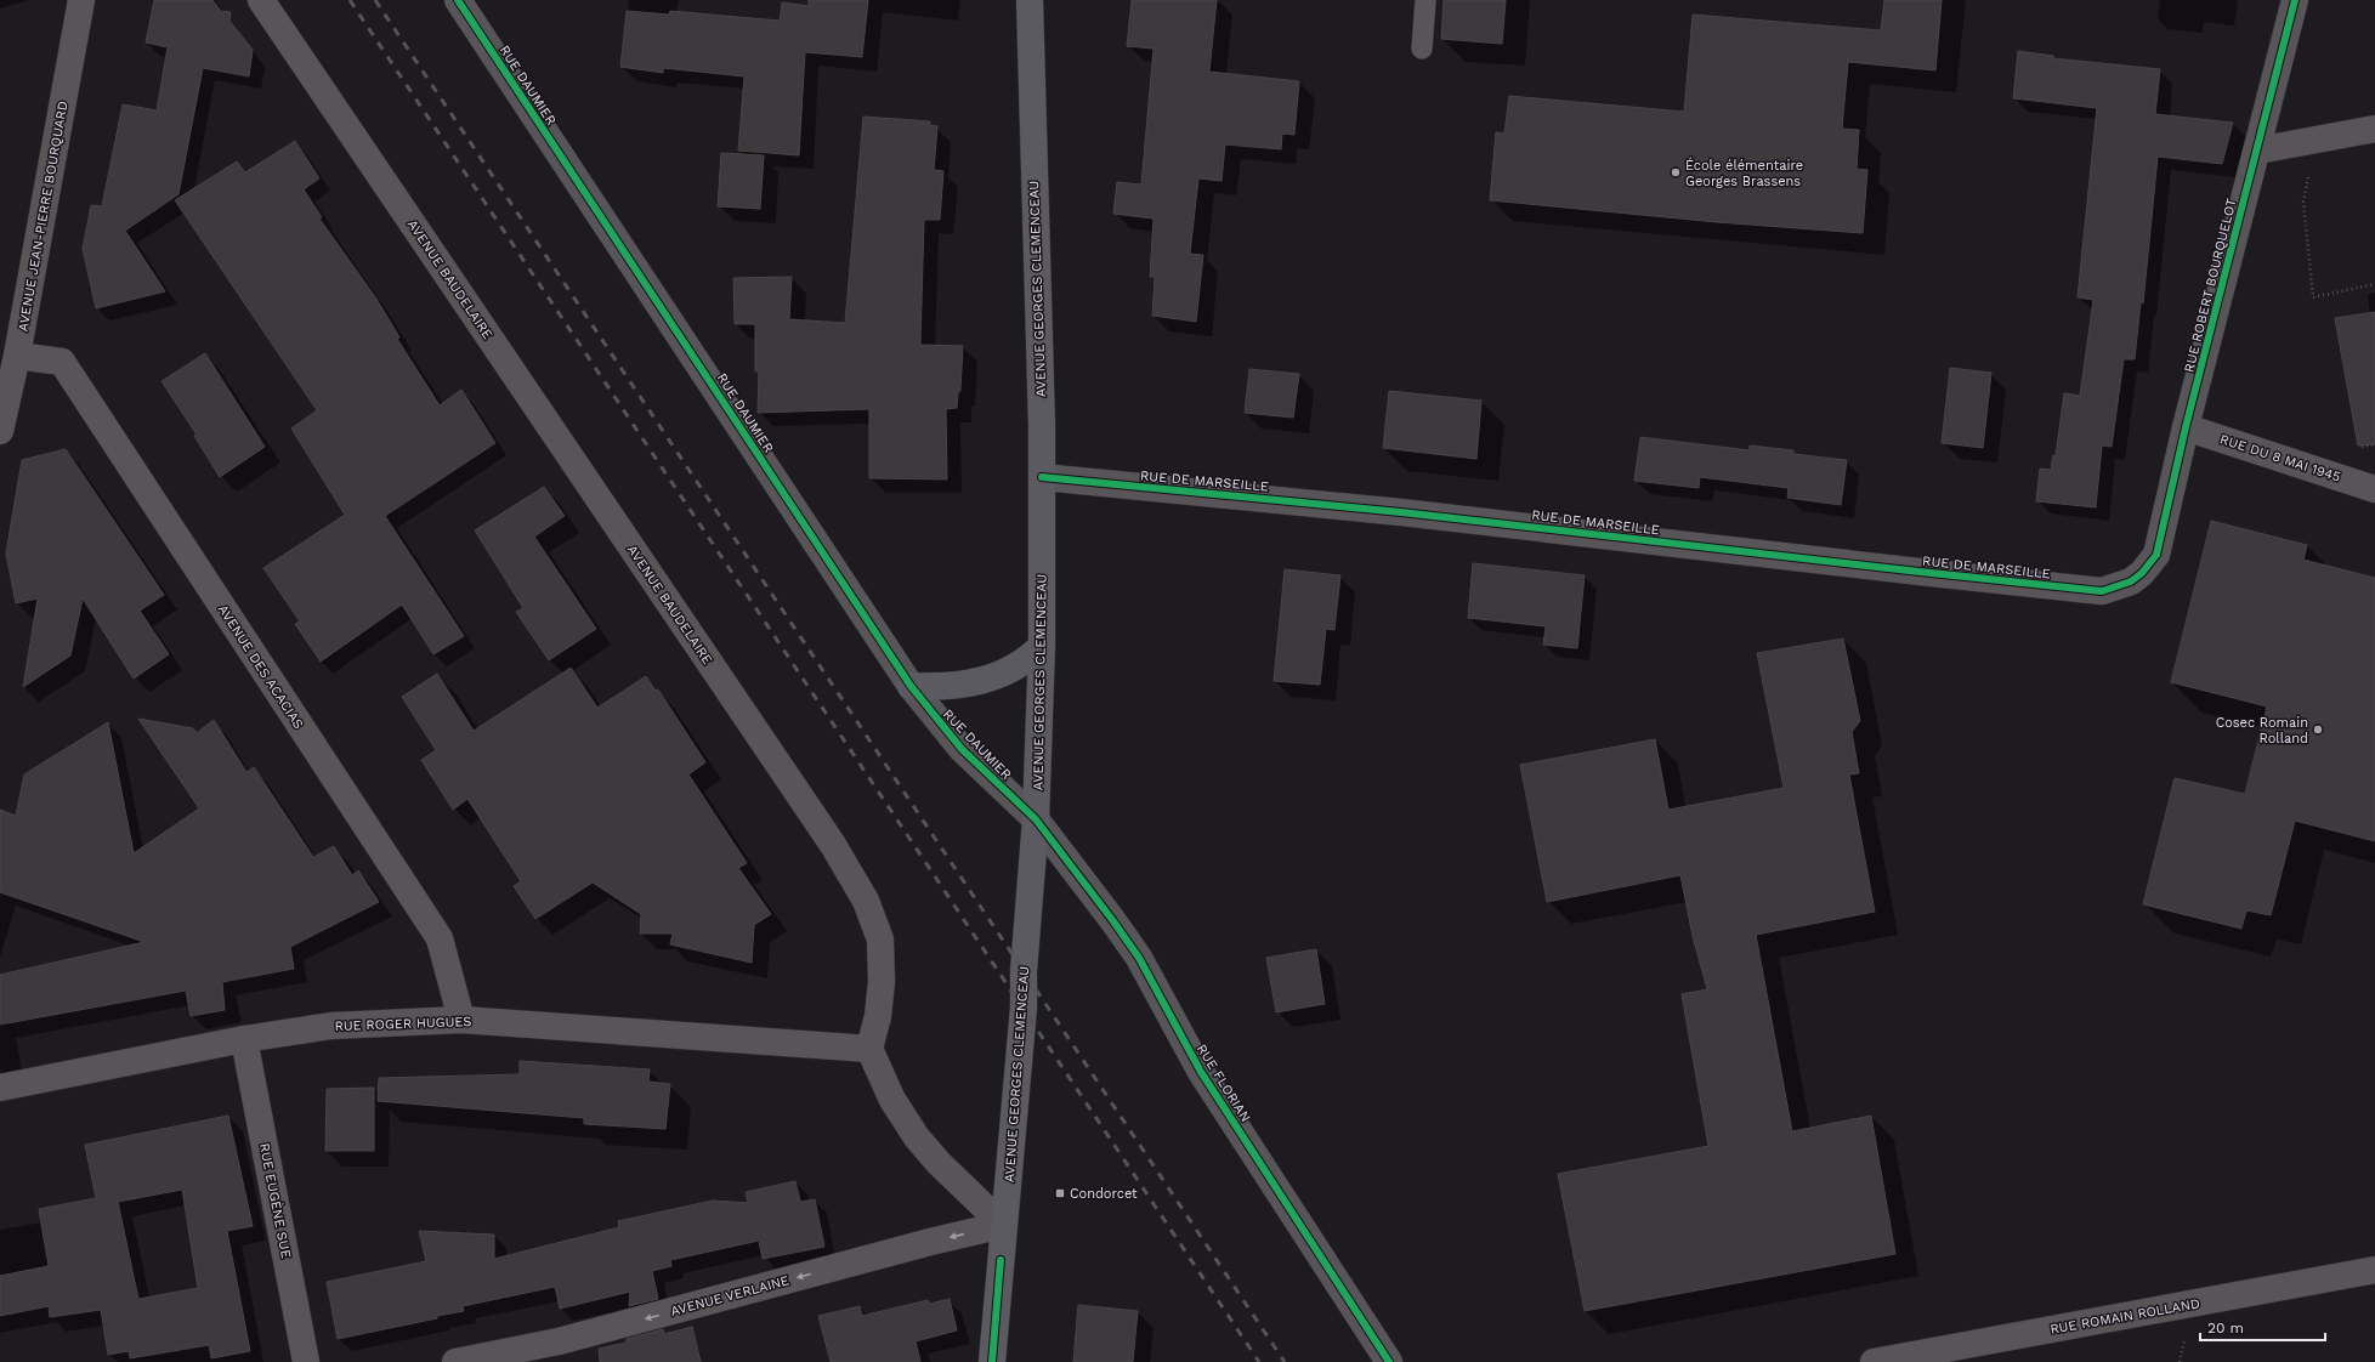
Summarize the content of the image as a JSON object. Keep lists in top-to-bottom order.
{
  "streets": {
    "main road": ["AVENUE GEORGES CLEMENCEAU"],
    "street": [
      "RUE DAUMIER",
      "AVENUE JEAN-PIERRE BOURQUARD",
      "AVENUE BAUDELAIRE",
      "RUE ROBERT BOURQUELOT",
      "RUE DU 8 MAI 1945",
      "RUE DE MARSEILLE",
      "AVENUE DES ACACIAS",
      "RUE ROGER HUGUES",
      "RUE FLORIAN",
      "RUE EUGÈNE SUE",
      "AVENUE VERLAINE",
      "RUE ROMAIN ROLLAND"
    ]
  },
  "crossings": [
    ["RUE DAUMIER", "AVENUE GEORGES CLEMENCEAU"],
    ["RUE DAUMIER", "RUE FLORIAN"],
    ["AVENUE JEAN-PIERRE BOURQUARD", "AVENUE DES ACACIAS"],
    ["AVENUE BAUDELAIRE", "RUE ROGER HUGUES"],
    ["RUE ROBERT BOURQUELOT", "RUE DU 8 MAI 1945"],
    ["RUE ROBERT BOURQUELOT", "RUE DE MARSEILLE"],
    ["AVENUE GEORGES CLEMENCEAU", "RUE DE MARSEILLE"],
    ["AVENUE GEORGES CLEMENCEAU", "RUE FLORIAN"],
    ["AVENUE GEORGES CLEMENCEAU", "AVENUE VERLAINE"],
    ["AVENUE DES ACACIAS", "RUE ROGER HUGUES"],
    ["RUE ROGER HUGUES", "RUE EUGÈNE SUE"]
  ],
  "one_way": ["AVENUE VERLAINE"],
  "places": {
    "other": ["École élémentaire Georges Brassens", "Cosec Romain Rolland"],
    "transit": ["Condorcet"]
  },
  "scale_bar": "20 m"
}
